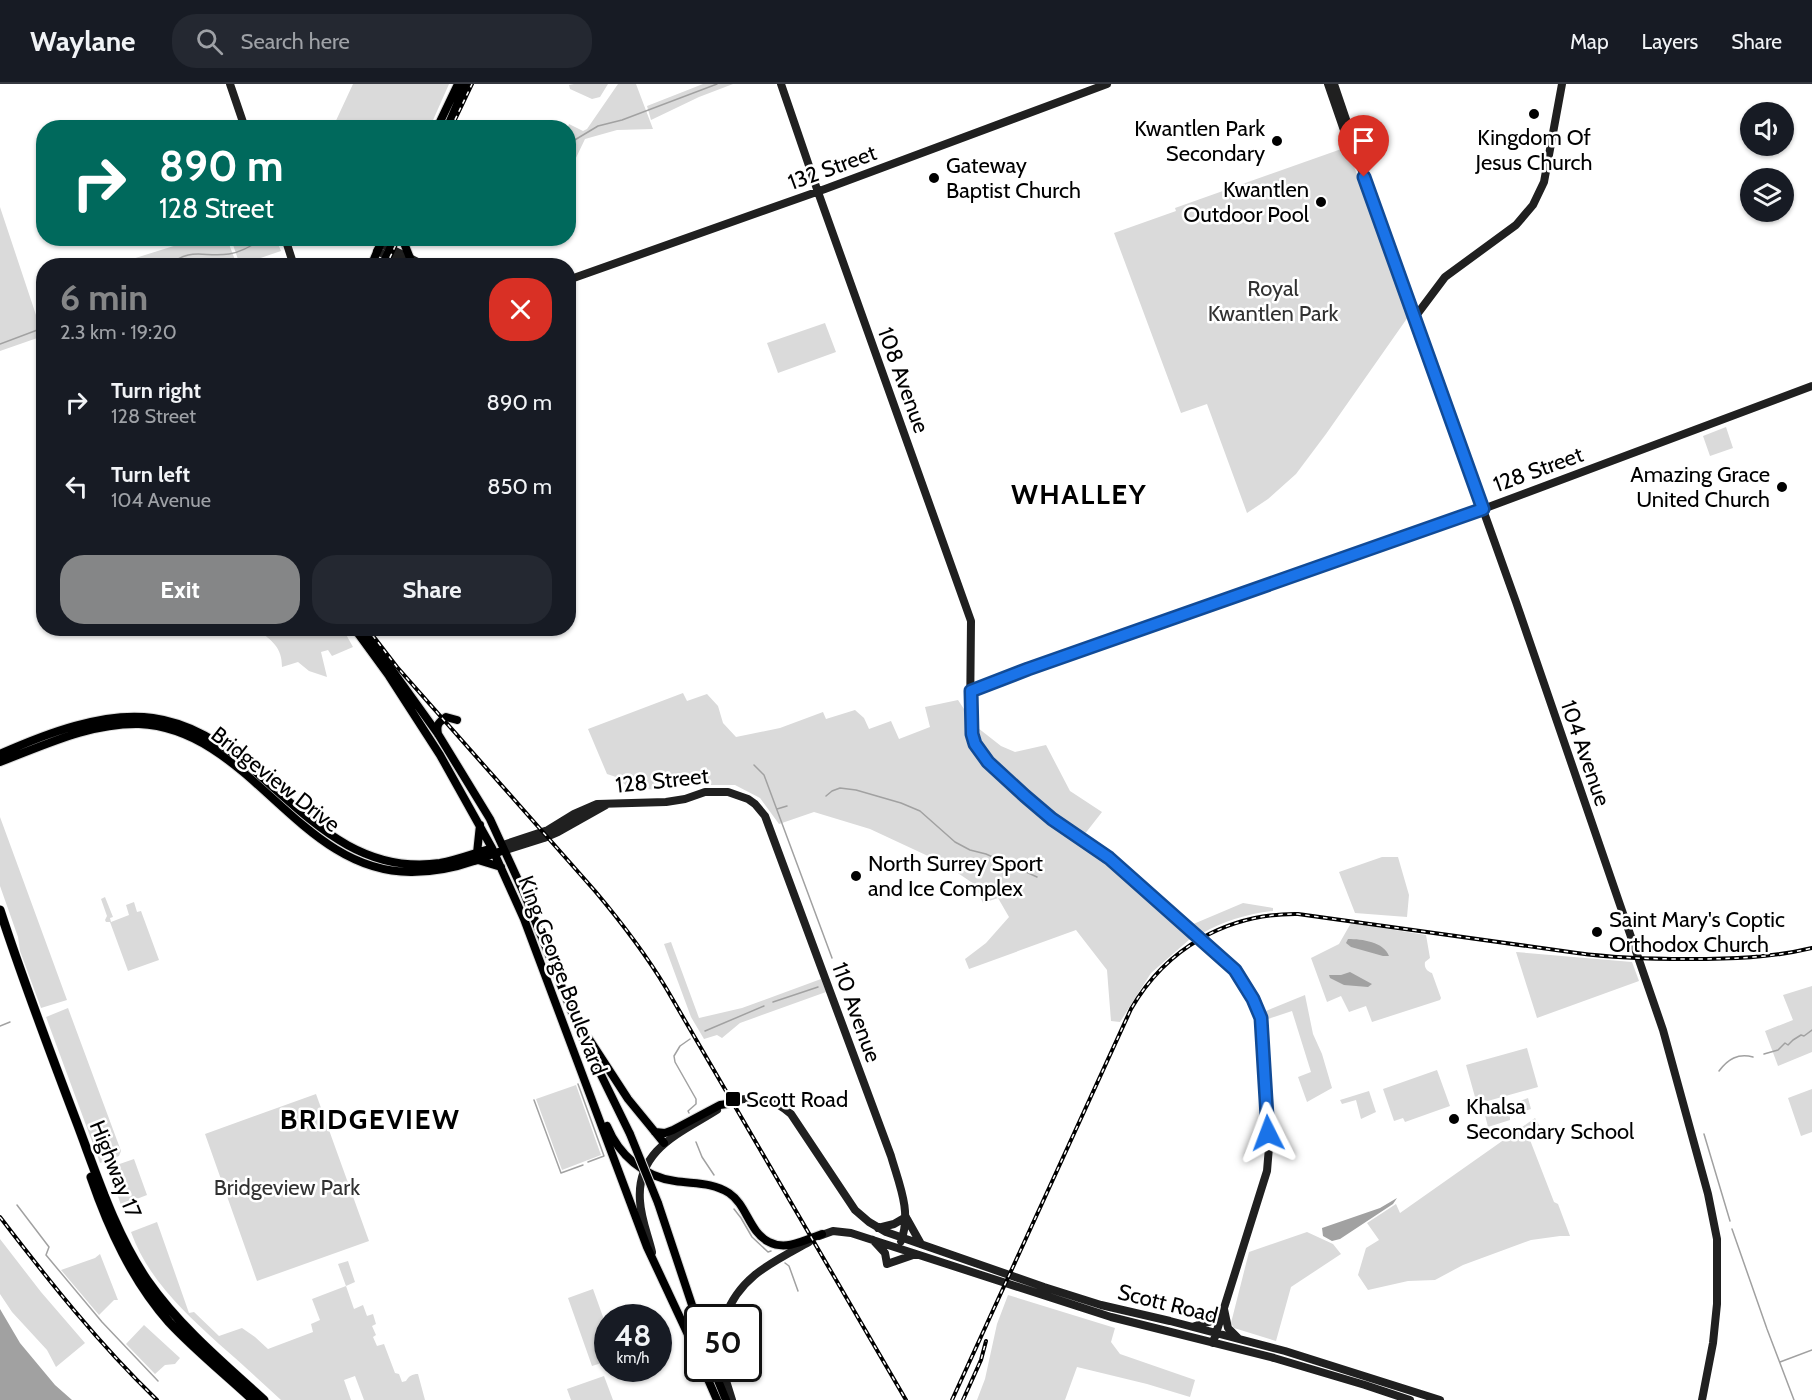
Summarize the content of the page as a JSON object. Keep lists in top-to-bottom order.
{
  "streets": {
    "highway": ["Highway 17"],
    "main road": [
      "132 Street",
      "108 Avenue",
      "128 Street",
      "104 Avenue",
      "Bridgeview Drive",
      "King George Boulevard",
      "110 Avenue",
      "Scott Road"
    ]
  },
  "crossings": [
    ["132 Street", "108 Avenue"],
    ["108 Avenue", "128 Street"],
    ["108 Avenue", "Scott Road"],
    ["128 Street", "104 Avenue"],
    ["128 Street", "Bridgeview Drive"],
    ["128 Street", "King George Boulevard"],
    ["128 Street", "110 Avenue"],
    ["Bridgeview Drive", "King George Boulevard"],
    ["110 Avenue", "Scott Road"]
  ],
  "districts": ["WHALLEY", "BRIDGEVIEW"],
  "parks": ["Royal Kwantlen Park", "Bridgeview Park"],
  "places": {
    "other": [
      "Kingdom Of Jesus Church",
      "Kwantlen Park Secondary",
      "Gateway Baptist Church",
      "Kwantlen Outdoor Pool",
      "Amazing Grace United Church",
      "North Surrey Sport and Ice Complex",
      "Saint Mary's Coptic Orthodox Church",
      "Khalsa Secondary School"
    ],
    "transit": ["Scott Road"]
  },
  "page": {
    "header": "Waylane",
    "search": "Search here",
    "nav": ["Map", "Layers", "Share"],
    "turn": ["890 m", "128 Street"],
    "heading": ["6 min", "2.3 km · 19:20"],
    "list": [
      {
        "name": "Turn right",
        "note": "128 Street",
        "value": "890 m"
      },
      {
        "name": "Turn left",
        "note": "104 Avenue",
        "value": "850 m"
      }
    ],
    "buttons": ["Exit", "Share"],
    "speed": "48 km/h",
    "limit": "50"
  }
}
